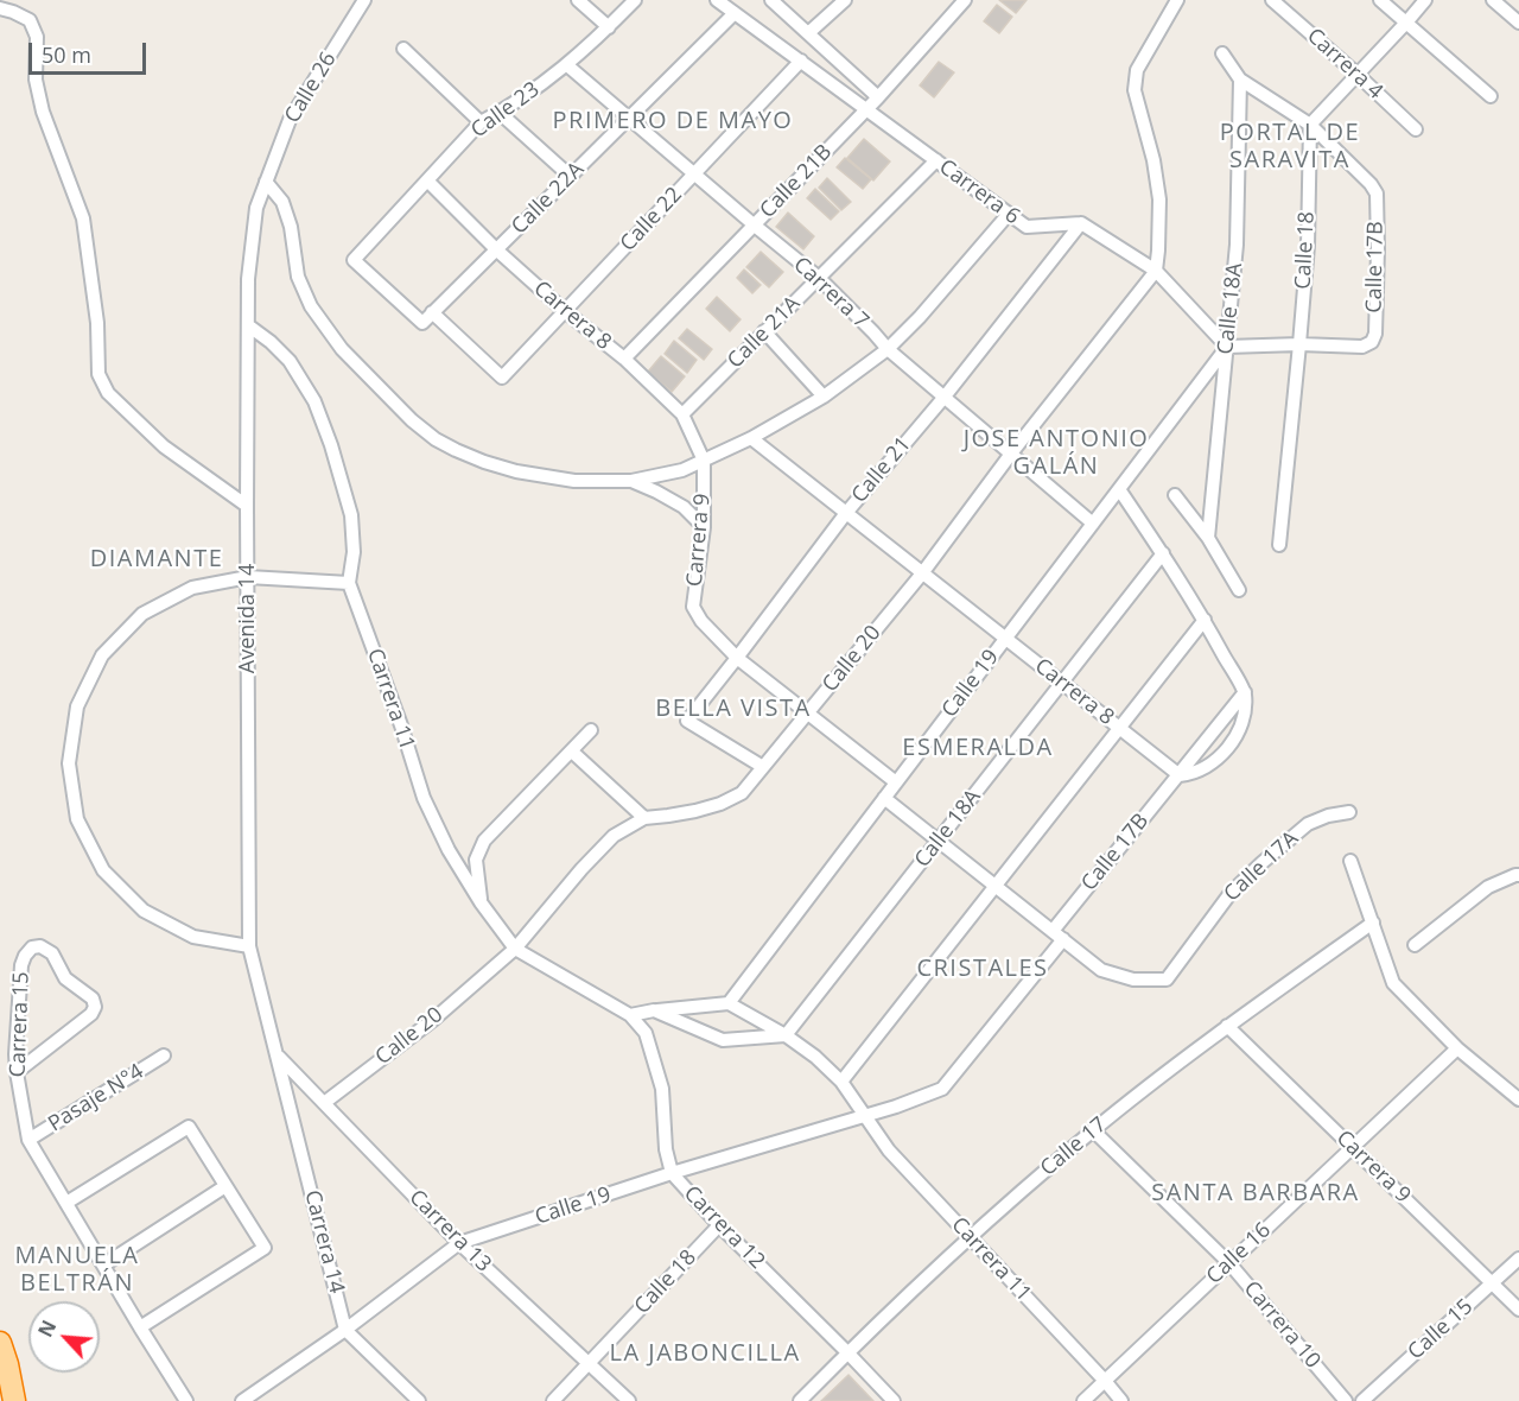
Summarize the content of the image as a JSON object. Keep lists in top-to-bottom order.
{
  "streets": {
    "street": [
      "Carrera 4",
      "Calle 26",
      "Calle 23",
      "Calle 21B",
      "Carrera 6",
      "Calle 22A",
      "Calle 22",
      "Calle 18",
      "Calle 17B",
      "Carrera 7",
      "Calle 18A",
      "Carrera 8",
      "Calle 21A",
      "Calle 21",
      "Carrera 9",
      "Avenida 14",
      "Calle 20",
      "Calle 19",
      "Carrera 11",
      "Calle 17A",
      "Carrera 15",
      "Pasaje N°4",
      "Calle 17",
      "Carrera 12",
      "Carrera 13",
      "Carrera 14",
      "Calle 16",
      "Carrera 10",
      "Calle 15"
    ]
  },
  "crossings": [
    ["Calle 26", "Avenida 14"],
    ["Calle 23", "Calle 22A"],
    ["Calle 23", "Carrera 7"],
    ["Calle 23", "Carrera 8"],
    ["Calle 21B", "Carrera 6"],
    ["Calle 21B", "Carrera 7"],
    ["Calle 21B", "Carrera 8"],
    ["Carrera 6", "Calle 22A"],
    ["Carrera 6", "Calle 22"],
    ["Carrera 6", "Calle 21A"],
    ["Carrera 6", "Calle 21"],
    ["Calle 22A", "Calle 22"],
    ["Calle 22A", "Carrera 7"],
    ["Calle 22A", "Carrera 8"],
    ["Calle 22", "Carrera 7"],
    ["Calle 22", "Carrera 8"],
    ["Calle 18", "Calle 17B"],
    ["Calle 18", "Carrera 12"],
    ["Calle 18", "Carrera 13"],
    ["Calle 17B", "Carrera 8"],
    ["Carrera 7", "Calle 21A"],
    ["Carrera 7", "Calle 21"],
    ["Carrera 7", "Calle 20"],
    ["Carrera 7", "Calle 19"],
    ["Calle 18A", "Carrera 8"],
    ["Calle 18A", "Calle 19"],
    ["Calle 18A", "Carrera 11"],
    ["Carrera 8", "Calle 21A"],
    ["Carrera 8", "Calle 21"],
    ["Carrera 8", "Carrera 9"],
    ["Carrera 8", "Calle 20"],
    ["Carrera 8", "Calle 19"],
    ["Calle 21", "Carrera 9"],
    ["Calle 21", "Calle 20"],
    ["Carrera 9", "Calle 20"],
    ["Carrera 9", "Calle 19"],
    ["Carrera 9", "Calle 17"],
    ["Carrera 9", "Calle 16"],
    ["Carrera 9", "Calle 15"],
    ["Avenida 14", "Carrera 11"],
    ["Avenida 14", "Carrera 13"],
    ["Avenida 14", "Carrera 14"],
    ["Calle 20", "Carrera 11"],
    ["Calle 20", "Carrera 13"],
    ["Calle 19", "Carrera 11"],
    ["Calle 19", "Calle 17A"],
    ["Calle 19", "Carrera 12"],
    ["Calle 19", "Carrera 13"],
    ["Calle 19", "Carrera 14"],
    ["Carrera 11", "Calle 17"],
    ["Carrera 11", "Carrera 12"],
    ["Carrera 11", "Calle 16"],
    ["Carrera 15", "Pasaje N°4"],
    ["Calle 17", "Carrera 12"],
    ["Calle 17", "Carrera 10"],
    ["Carrera 13", "Carrera 14"],
    ["Calle 16", "Carrera 10"]
  ],
  "districts": [
    "PRIMERO DE MAYO",
    "PORTAL DE SARAVITA",
    "JOSE ANTONIO GALÁN",
    "DIAMANTE",
    "BELLA VISTA",
    "ESMERALDA",
    "CRISTALES",
    "SANTA BARBARA",
    "MANUELA BELTRÁN",
    "LA JABONCILLA"
  ],
  "scale_bar": "50 m",
  "north": "top left"
}
